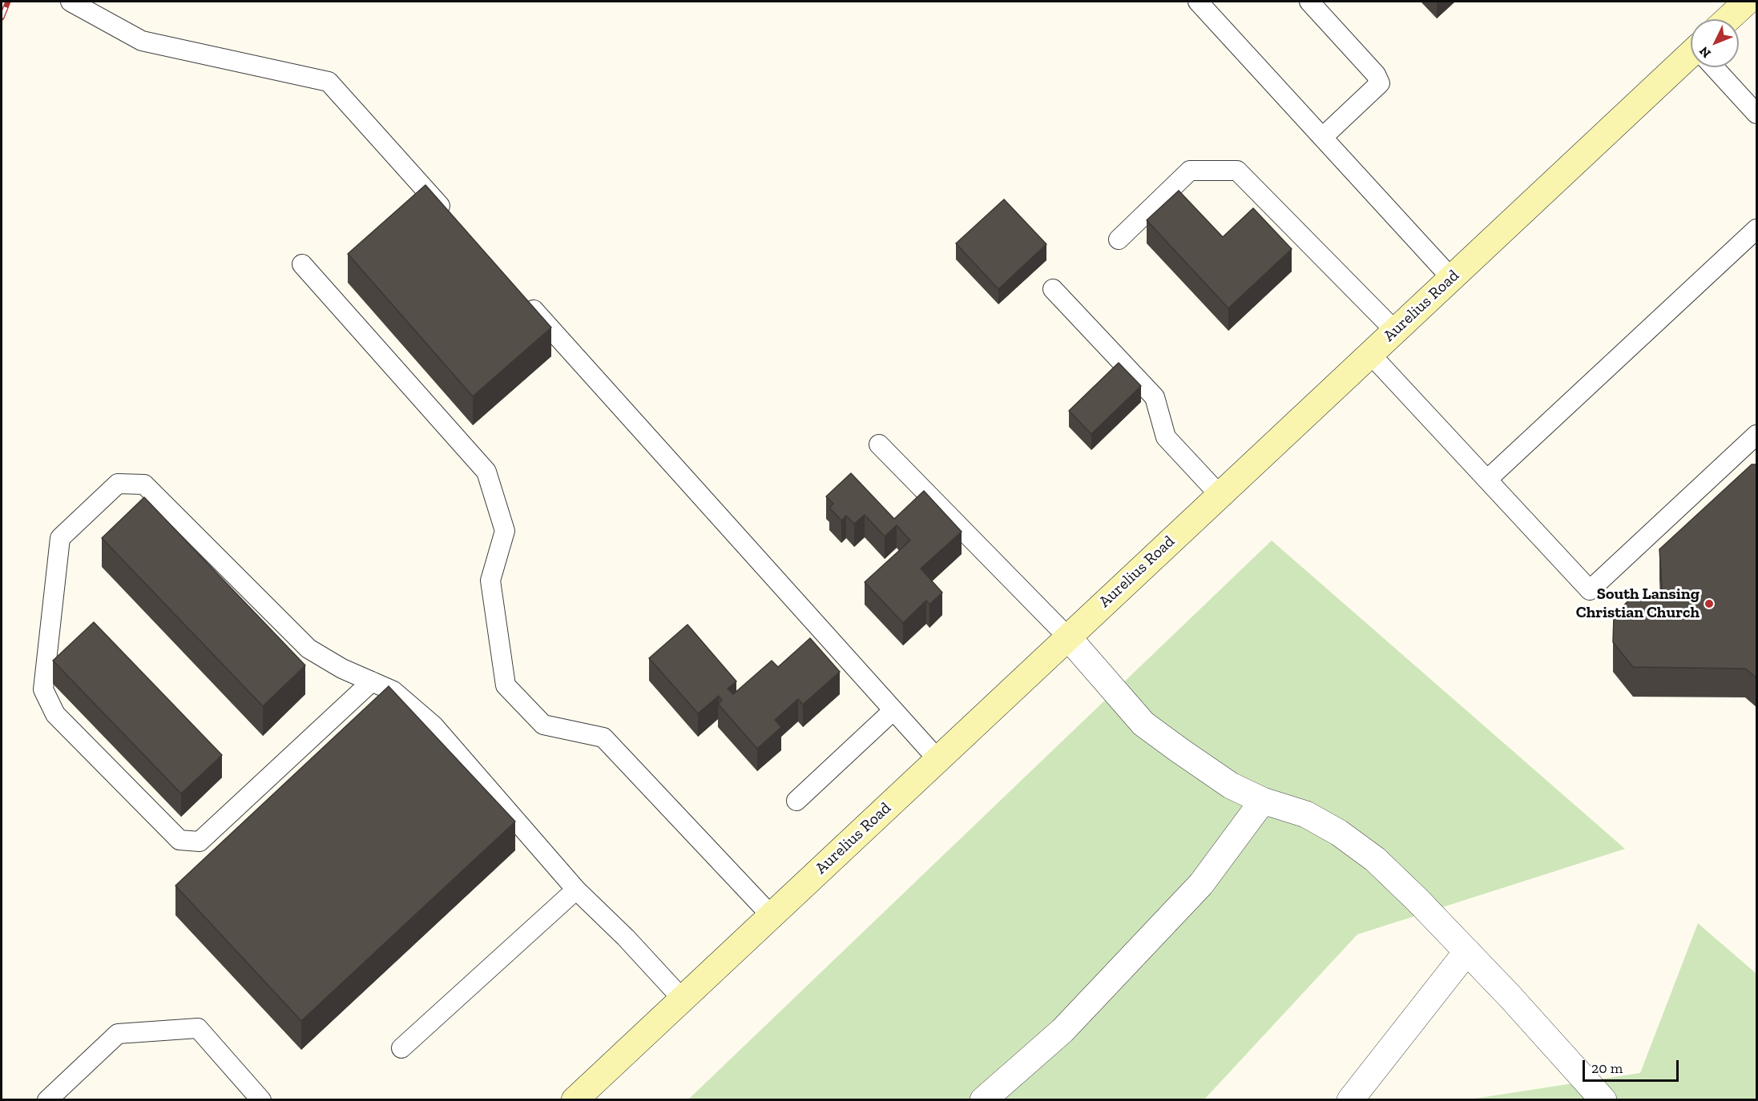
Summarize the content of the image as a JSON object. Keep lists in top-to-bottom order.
{
  "streets": {
    "street": ["Aurelius Road"]
  },
  "places": ["South Lansing Christian Church"],
  "scale_bar": "20 m",
  "north": "bottom left"
}
